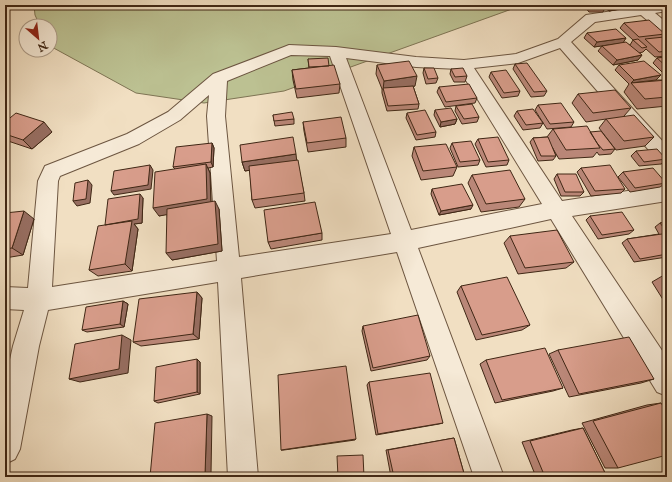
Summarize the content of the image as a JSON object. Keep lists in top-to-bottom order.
{
  "north": "bottom right"
}
